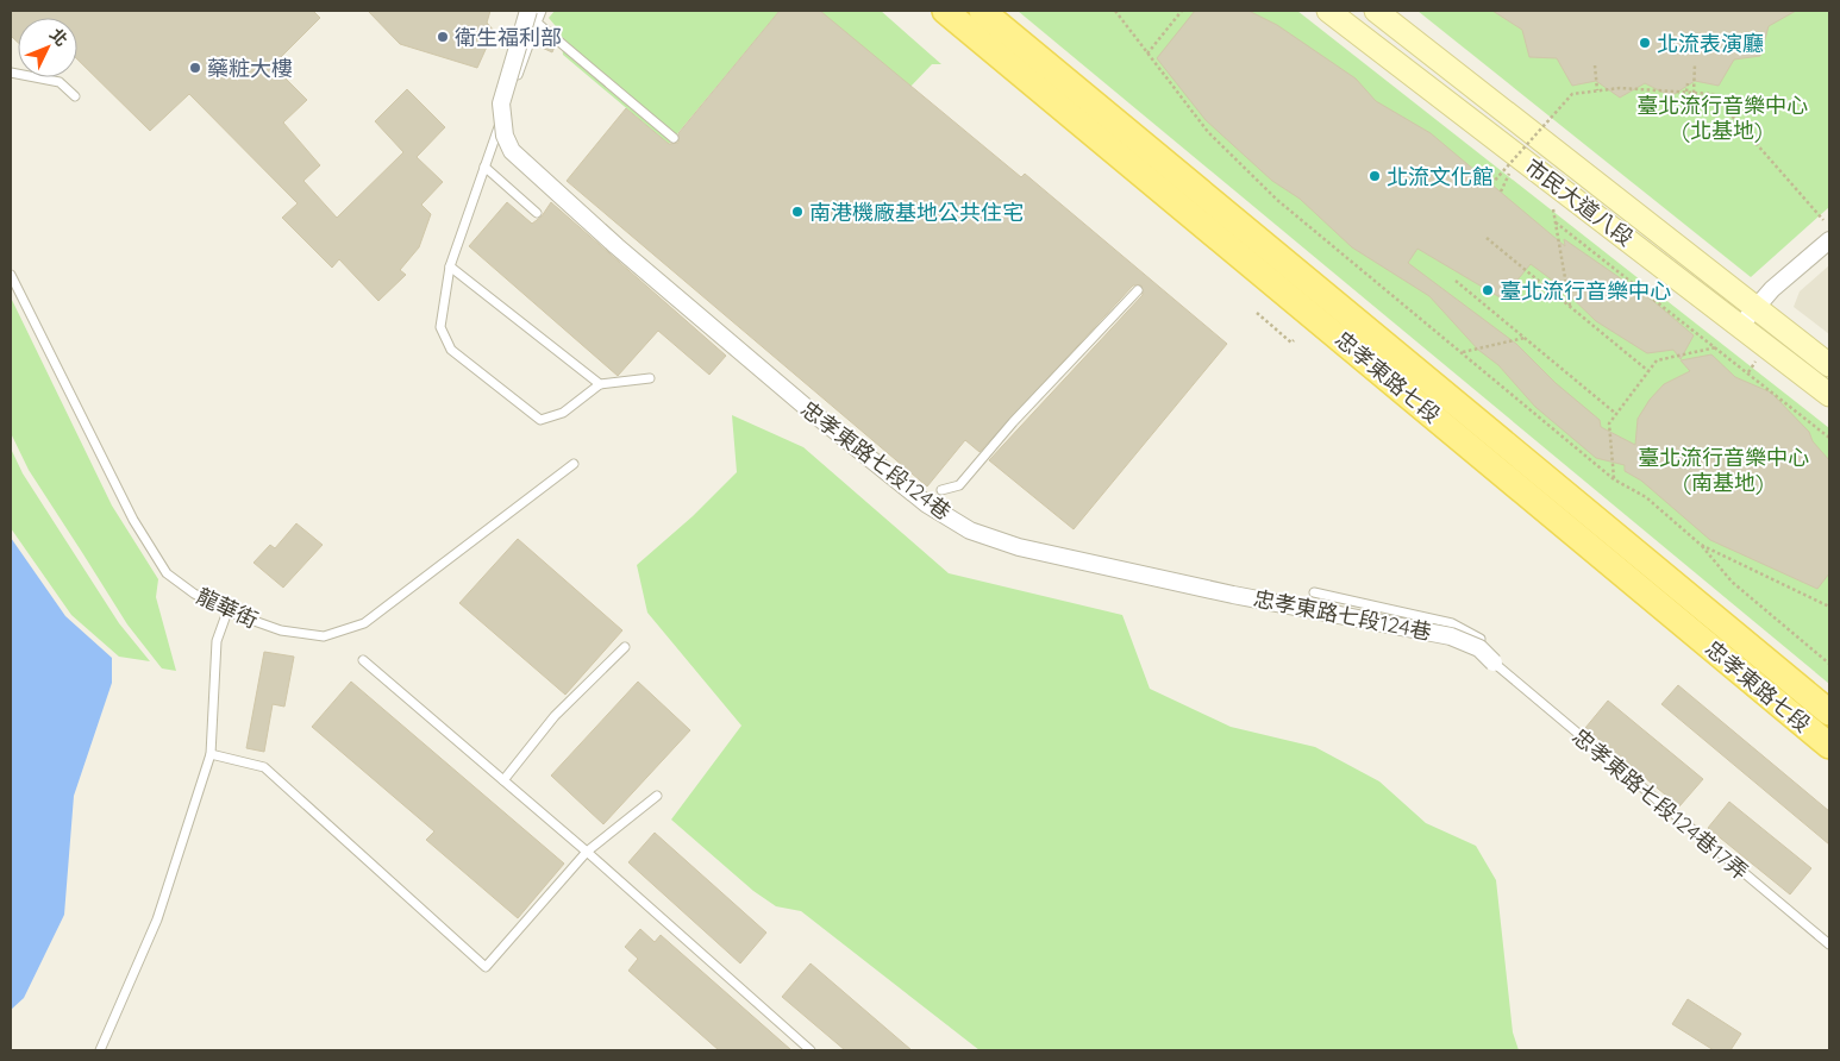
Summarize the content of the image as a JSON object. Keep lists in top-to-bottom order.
{
  "streets": {
    "main road": ["忠孝東路七段"],
    "street": ["市民大道八段", "忠孝東路七段124巷"],
    "lane": ["龍華街", "忠孝東路七段124巷17弄"]
  },
  "crossings": [
    ["忠孝東路七段124巷", "忠孝東路七段124巷17弄"]
  ],
  "parks": ["臺北流行音樂中心 (北基地)", "臺北流行音樂中心 (南基地)"],
  "places": [
    "衛生福利部",
    "北流表演廳",
    "藥粧大樓",
    "北流文化館",
    "南港機廠基地公共住宅",
    "臺北流行音樂中心"
  ],
  "north": "top right"
}
